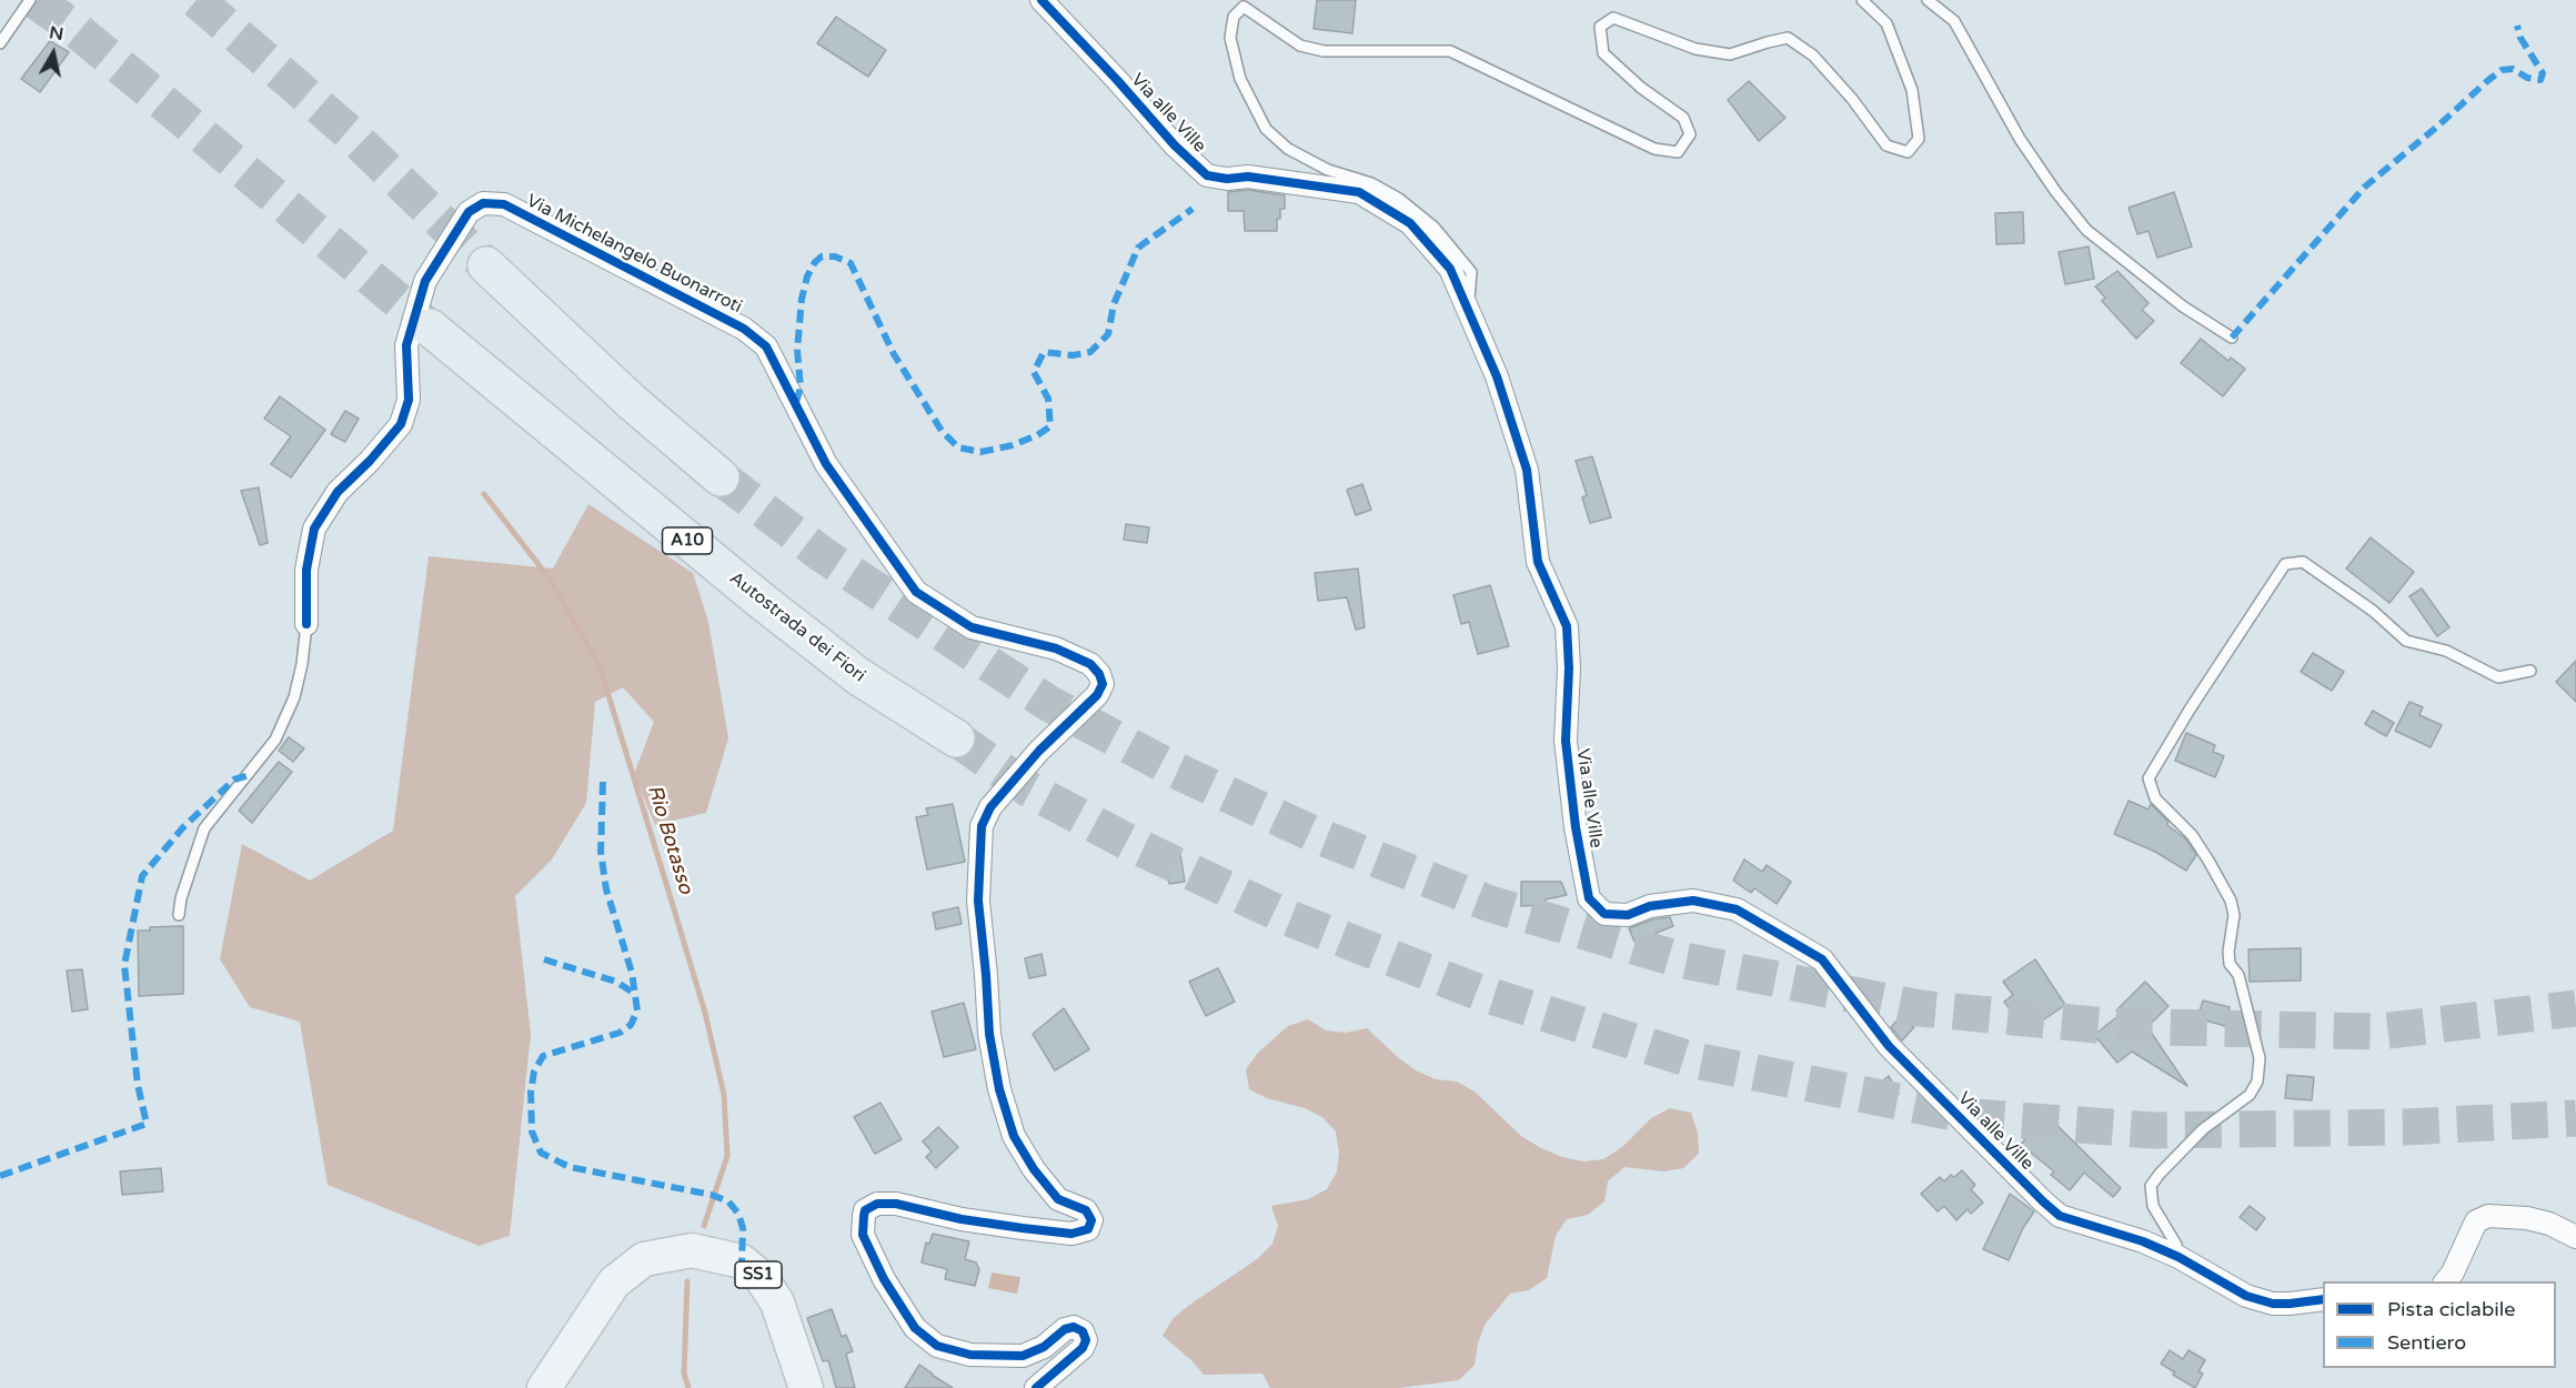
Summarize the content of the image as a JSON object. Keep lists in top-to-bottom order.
{
  "streets": {
    "highway": ["A10", "Autostrada dei Fiori"],
    "main road": ["SS1"],
    "street": ["Via alle Ville", "Via Michelangelo Buonarroti"]
  },
  "water": ["Rio Botasso"],
  "legend": ["Pista ciclabile", "Sentiero"],
  "north": "top"
}
